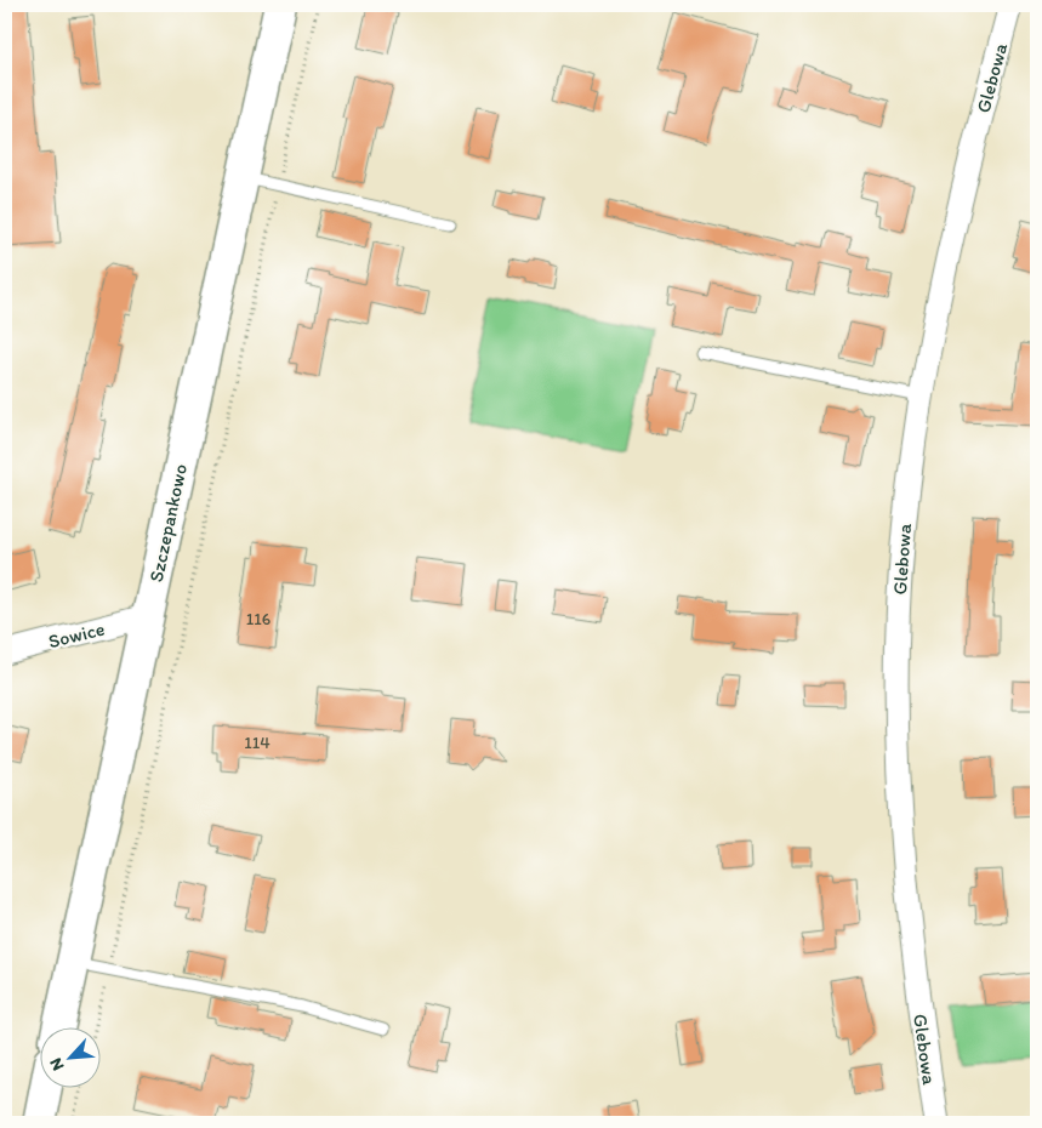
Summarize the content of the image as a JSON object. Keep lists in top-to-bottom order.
{
  "streets": {
    "street": ["Glebowa", "Szczepankowo", "Sowice"]
  },
  "crossings": [
    ["Szczepankowo", "Sowice"]
  ],
  "house_numbers": ["116", "114"],
  "north": "bottom left"
}
